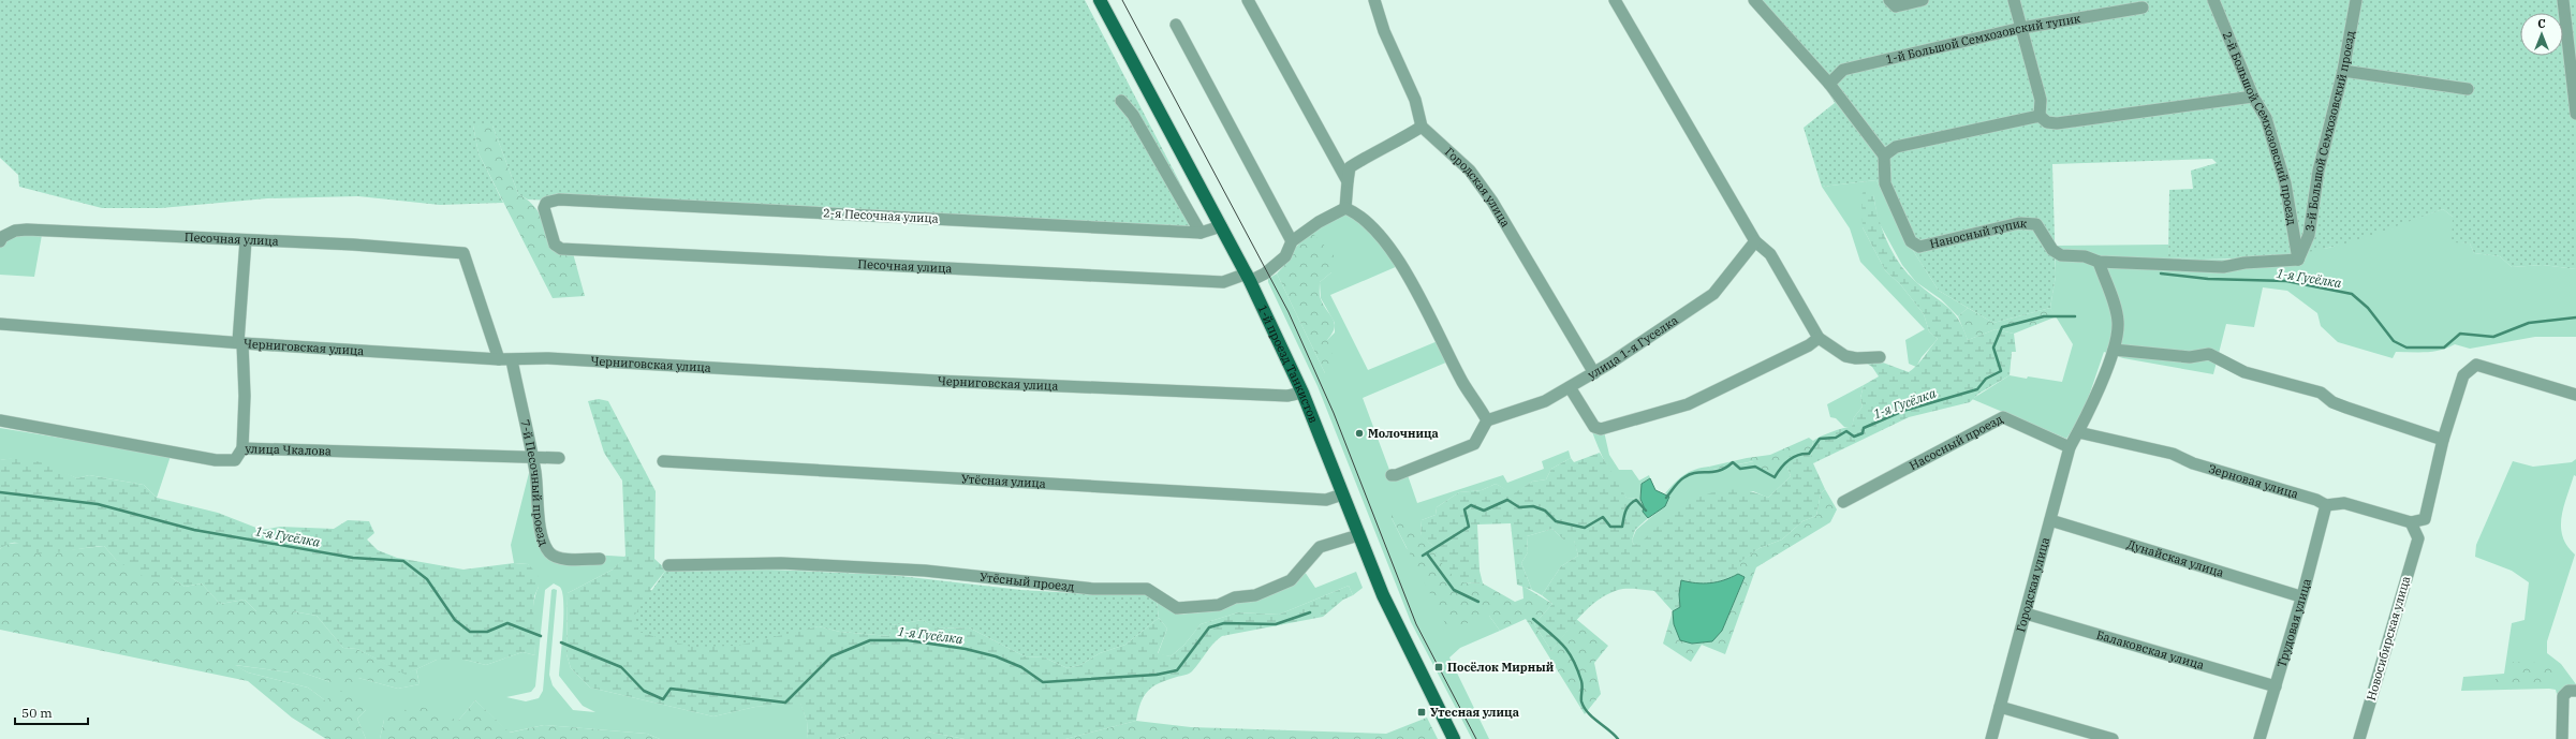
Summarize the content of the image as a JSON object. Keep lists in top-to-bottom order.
{
  "streets": {
    "main road": ["1-й проезд Танкистов"],
    "street": [
      "1-й Большой Семхозовский тупик",
      "2-й Большой Семхозовский проезд",
      "3-й Большой Семхозовский проезд",
      "Городская улица",
      "2-я Песочная улица",
      "Наносный тупик",
      "Песочная улица",
      "Черниговская улица",
      "улица 1-я Гуселка",
      "Насосный проезд",
      "улица Чкалова",
      "Утёсная улица",
      "7-й Песочный проезд",
      "Зерновая улица",
      "Дунайская улица",
      "Утёсный проезд",
      "Трудовая улица",
      "Новосибирская улица",
      "Балаковская улица"
    ]
  },
  "crossings": [
    ["2-й Большой Семхозовский проезд", "3-й Большой Семхозовский проезд"],
    ["2-й Большой Семхозовский проезд", "Наносный тупик"],
    ["3-й Большой Семхозовский проезд", "Наносный тупик"],
    ["Городская улица", "Наносный тупик"],
    ["Городская улица", "улица 1-я Гуселка"],
    ["Городская улица", "Насосный проезд"],
    ["Городская улица", "Зерновая улица"],
    ["Городская улица", "Дунайская улица"],
    ["Городская улица", "Балаковская улица"],
    ["2-я Песочная улица", "Песочная улица"],
    ["2-я Песочная улица", "1-й проезд Танкистов"],
    ["Песочная улица", "Черниговская улица"],
    ["Песочная улица", "1-й проезд Танкистов"],
    ["Черниговская улица", "1-й проезд Танкистов"],
    ["Черниговская улица", "7-й Песочный проезд"],
    ["1-й проезд Танкистов", "Утёсная улица"],
    ["1-й проезд Танкистов", "Утёсный проезд"],
    ["улица Чкалова", "7-й Песочный проезд"],
    ["Зерновая улица", "Трудовая улица"],
    ["Зерновая улица", "Новосибирская улица"],
    ["Дунайская улица", "Трудовая улица"],
    ["Трудовая улица", "Балаковская улица"]
  ],
  "water": ["1-я Гусёлка"],
  "places": {
    "other": ["Молочница"],
    "transit": ["Посёлок Мирный", "Утесная улица"]
  },
  "scale_bar": "50 m",
  "north": "top"
}
